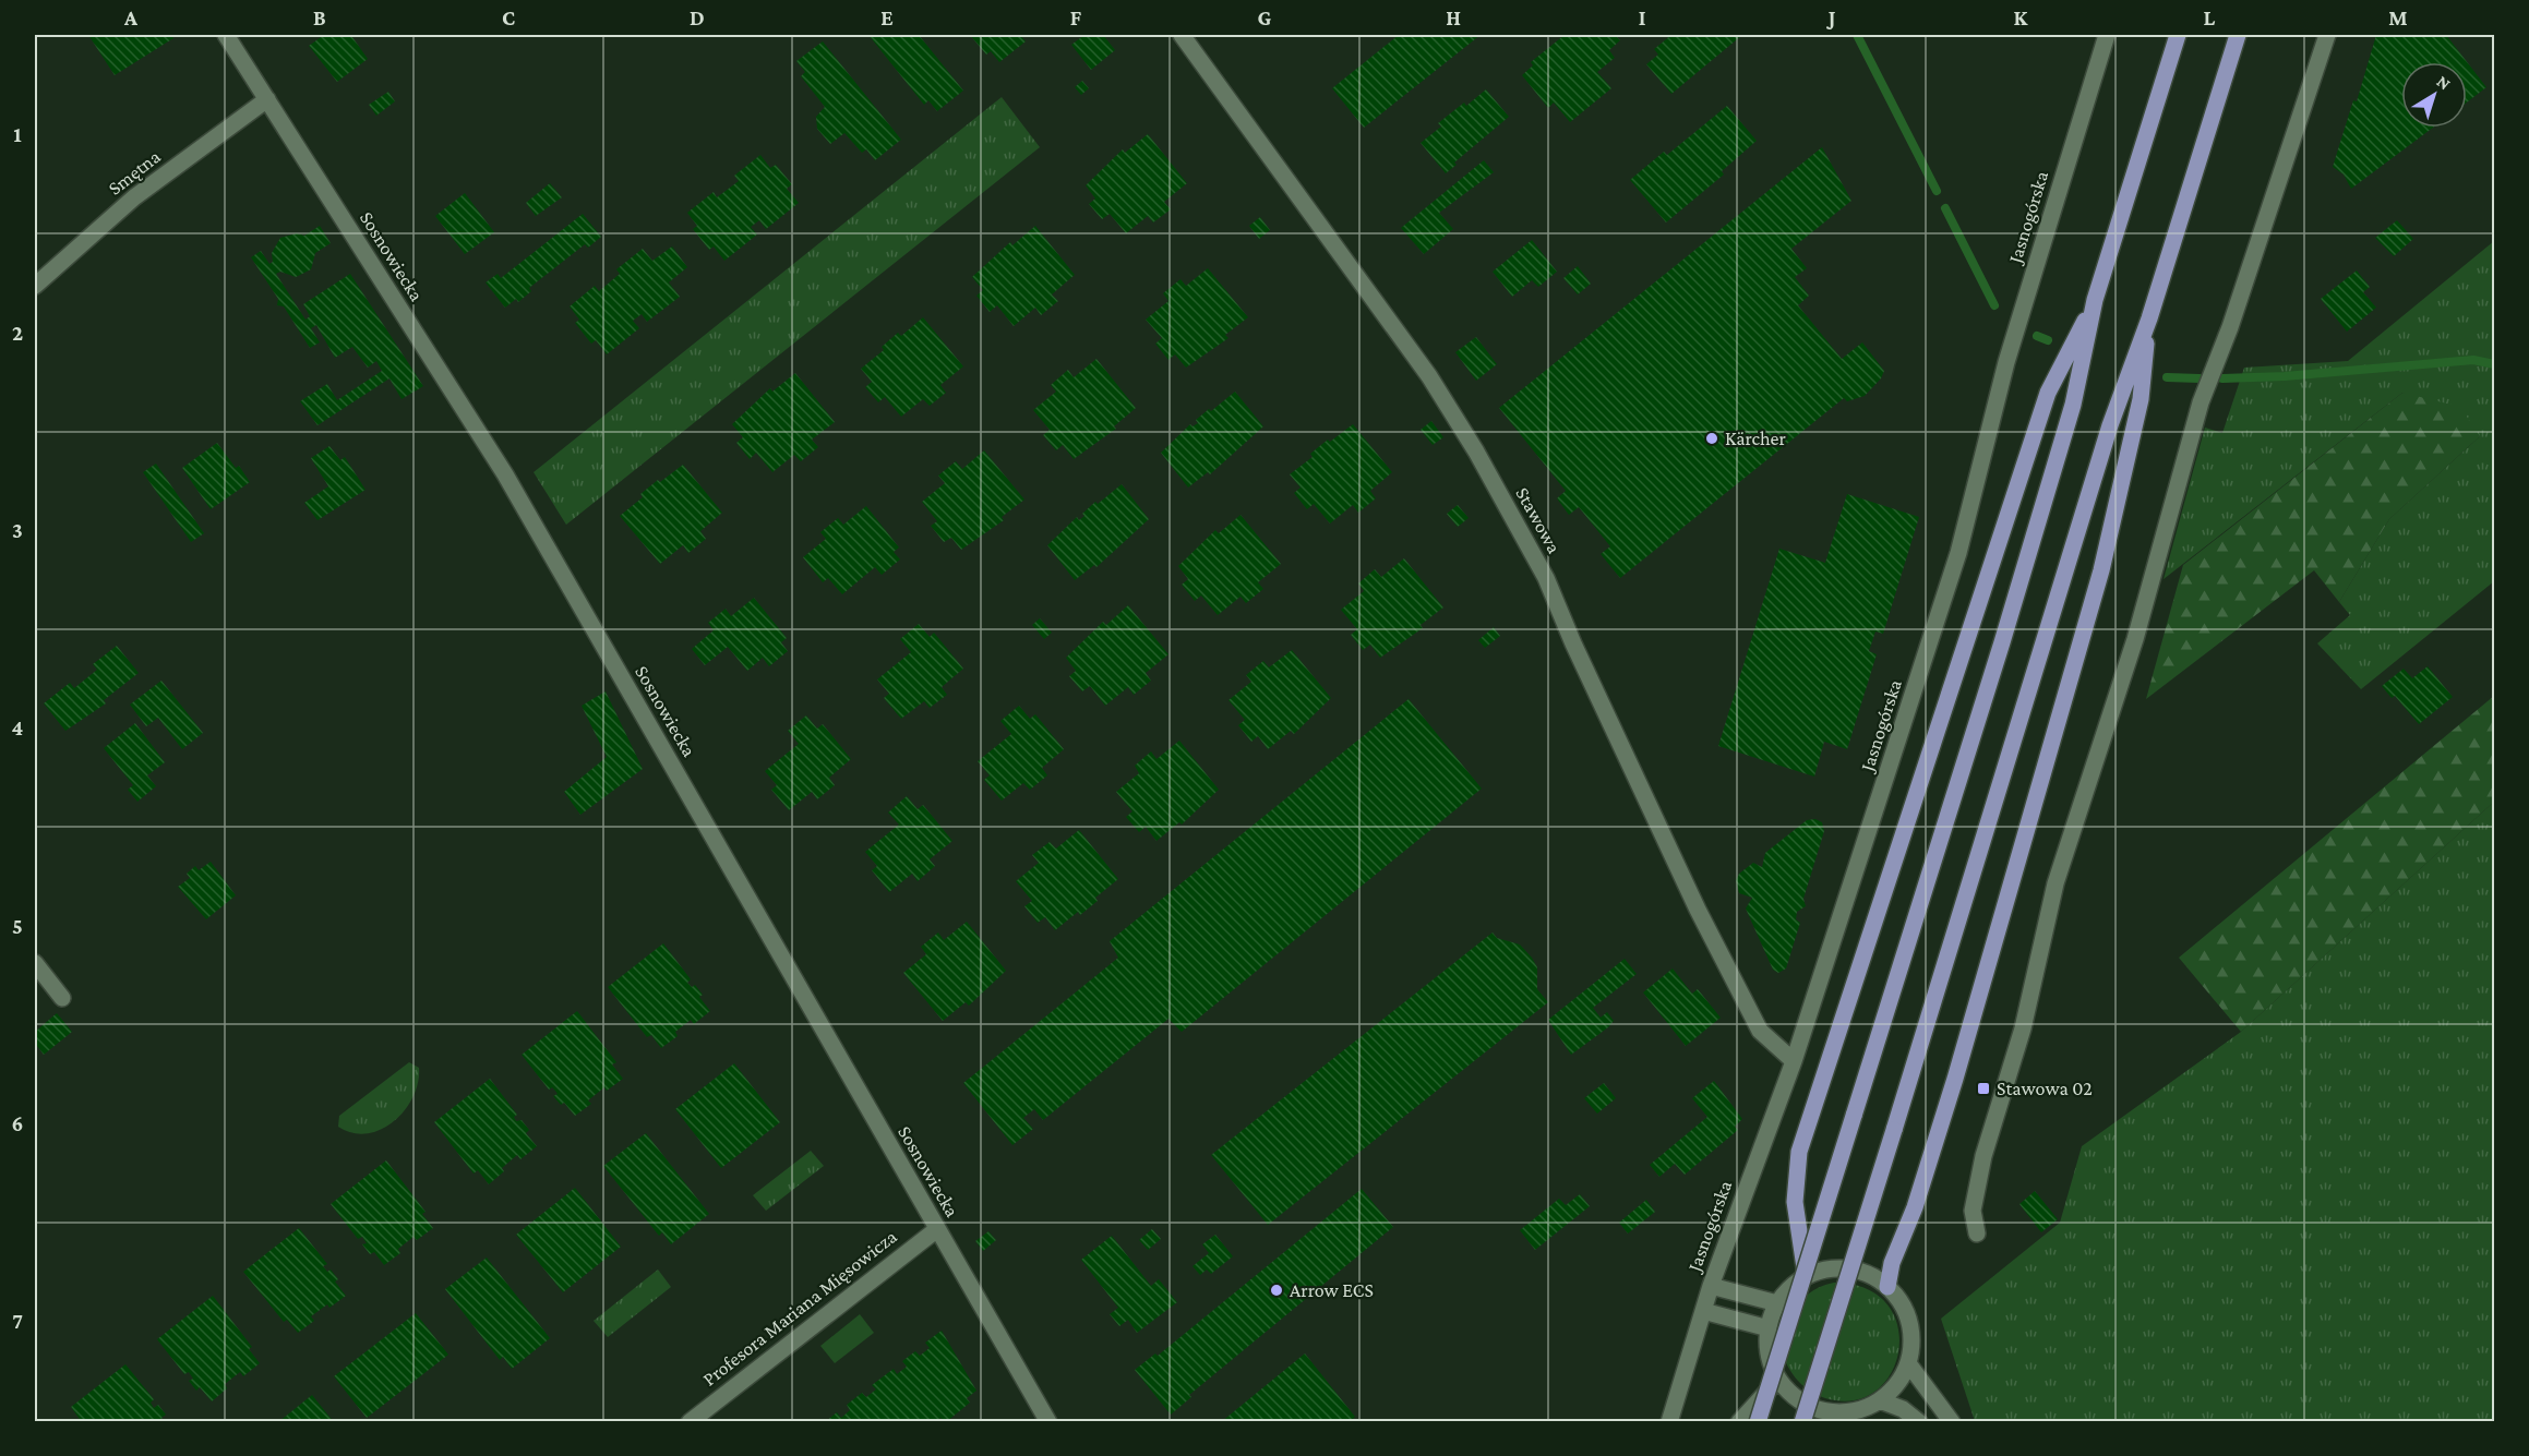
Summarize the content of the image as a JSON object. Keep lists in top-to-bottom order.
{
  "streets": {
    "street": [
      "Smętna",
      "Jasnogórska",
      "Sosnowiecka",
      "Stawowa",
      "Profesora Mariana Mięsowicza"
    ]
  },
  "crossings": [
    ["Smętna", "Sosnowiecka"],
    ["Jasnogórska", "Stawowa"],
    ["Sosnowiecka", "Profesora Mariana Mięsowicza"]
  ],
  "places": {
    "other": ["Kärcher", "Arrow ECS"],
    "transit": ["Stawowa 02"]
  },
  "north": "top right",
  "grid": {
    "columns": [
      "A",
      "B",
      "C",
      "D",
      "E",
      "F",
      "G",
      "H",
      "I",
      "J",
      "K",
      "L",
      "M"
    ],
    "rows": [
      "1",
      "2",
      "3",
      "4",
      "5",
      "6",
      "7"
    ]
  }
}
